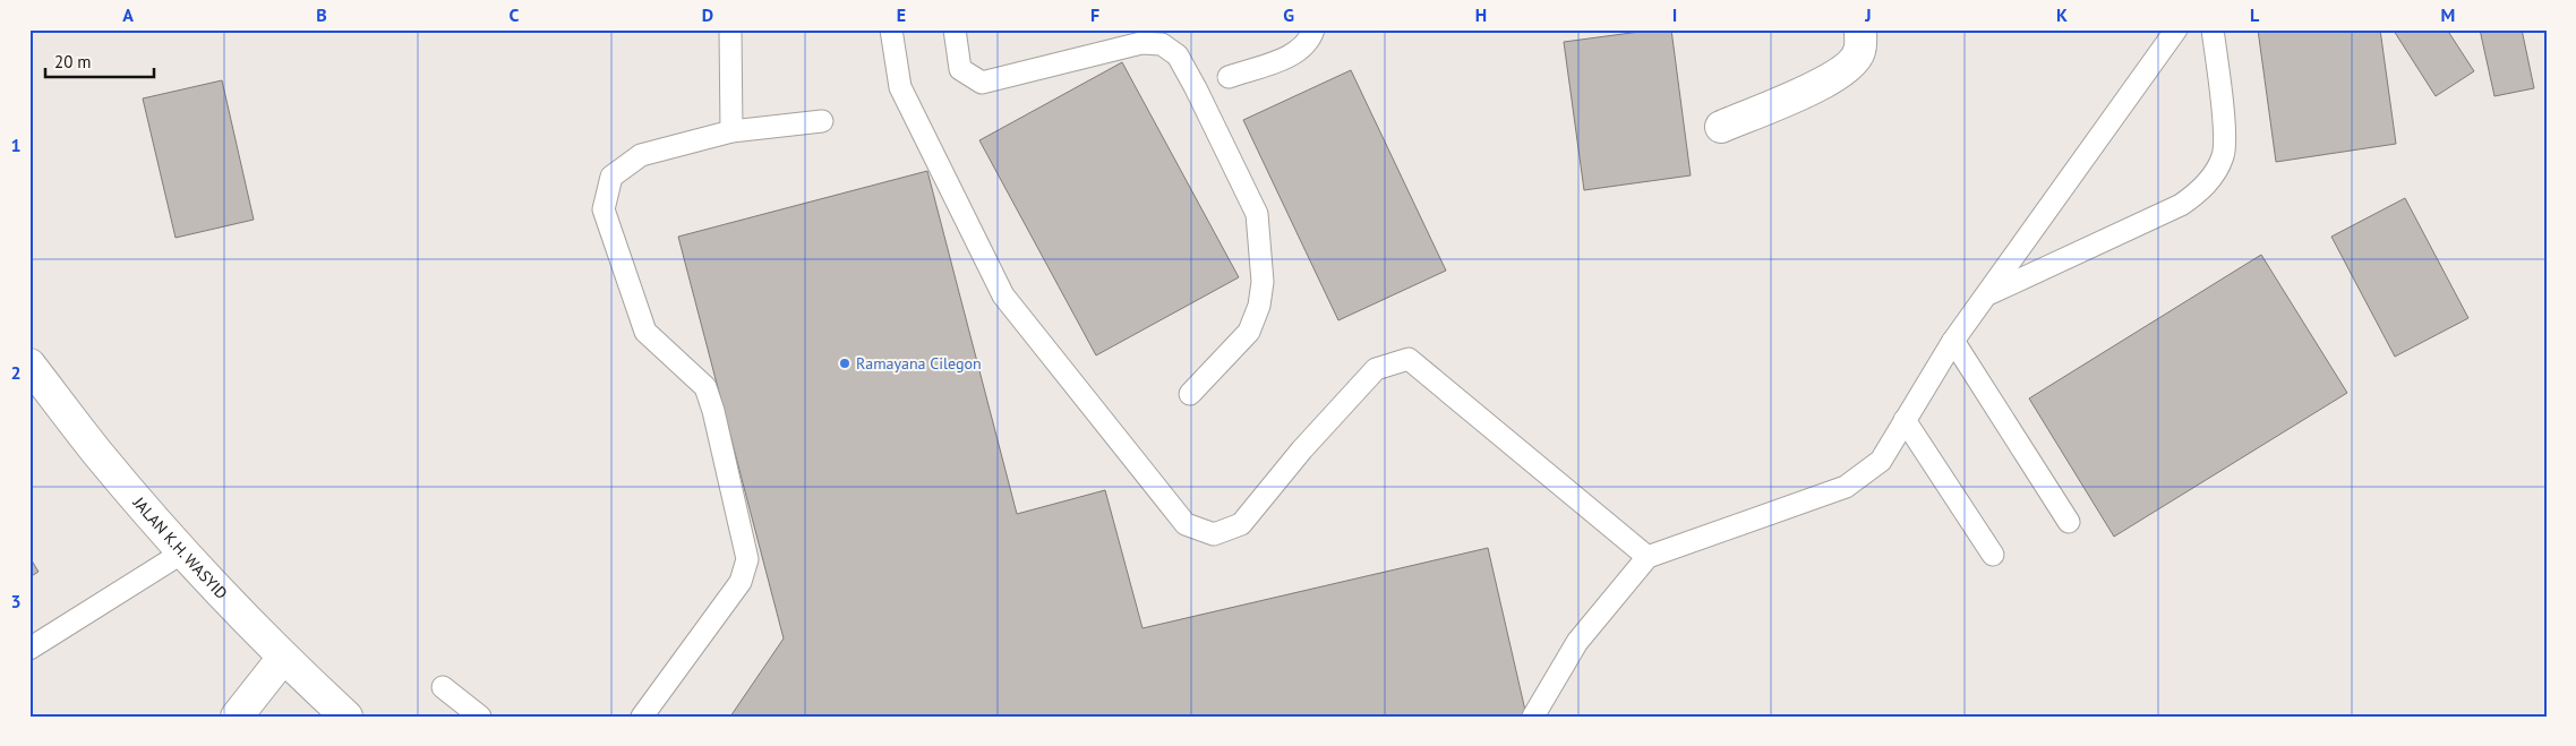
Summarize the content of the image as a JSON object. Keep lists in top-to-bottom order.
{
  "streets": {
    "street": ["JALAN K.H. WASYID"]
  },
  "places": ["Ramayana Cilegon"],
  "scale_bar": "20 m",
  "grid": {
    "columns": [
      "A",
      "B",
      "C",
      "D",
      "E",
      "F",
      "G",
      "H",
      "I",
      "J",
      "K",
      "L",
      "M"
    ],
    "rows": ["1", "2", "3"]
  }
}
